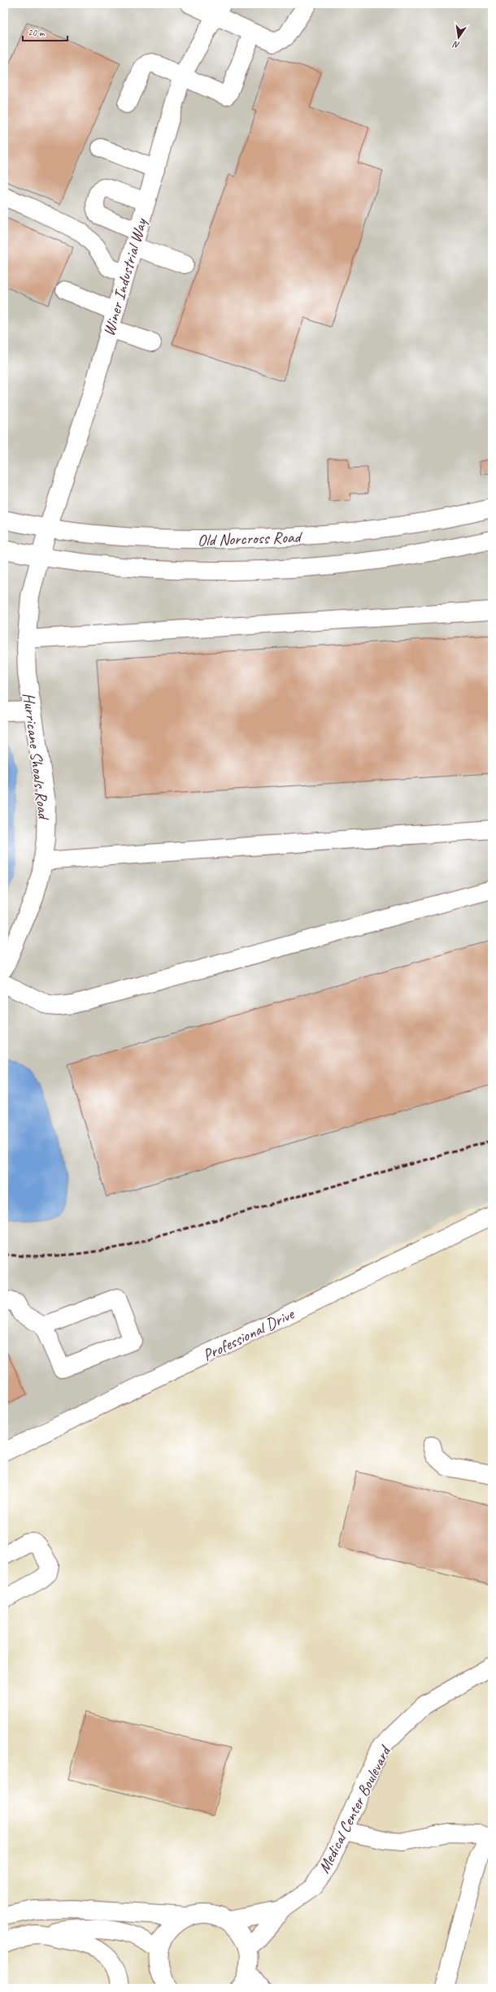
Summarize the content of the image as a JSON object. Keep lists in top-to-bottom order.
{
  "streets": {
    "street": [
      "Winer Industrial Way",
      "Old Norcross Road",
      "Hurricane Shoals Road",
      "Professional Drive",
      "Medical Center Boulevard"
    ]
  },
  "crossings": [
    ["Winer Industrial Way", "Old Norcross Road"],
    ["Winer Industrial Way", "Hurricane Shoals Road"],
    ["Old Norcross Road", "Hurricane Shoals Road"]
  ],
  "scale_bar": "20 m",
  "north": "bottom"
}
